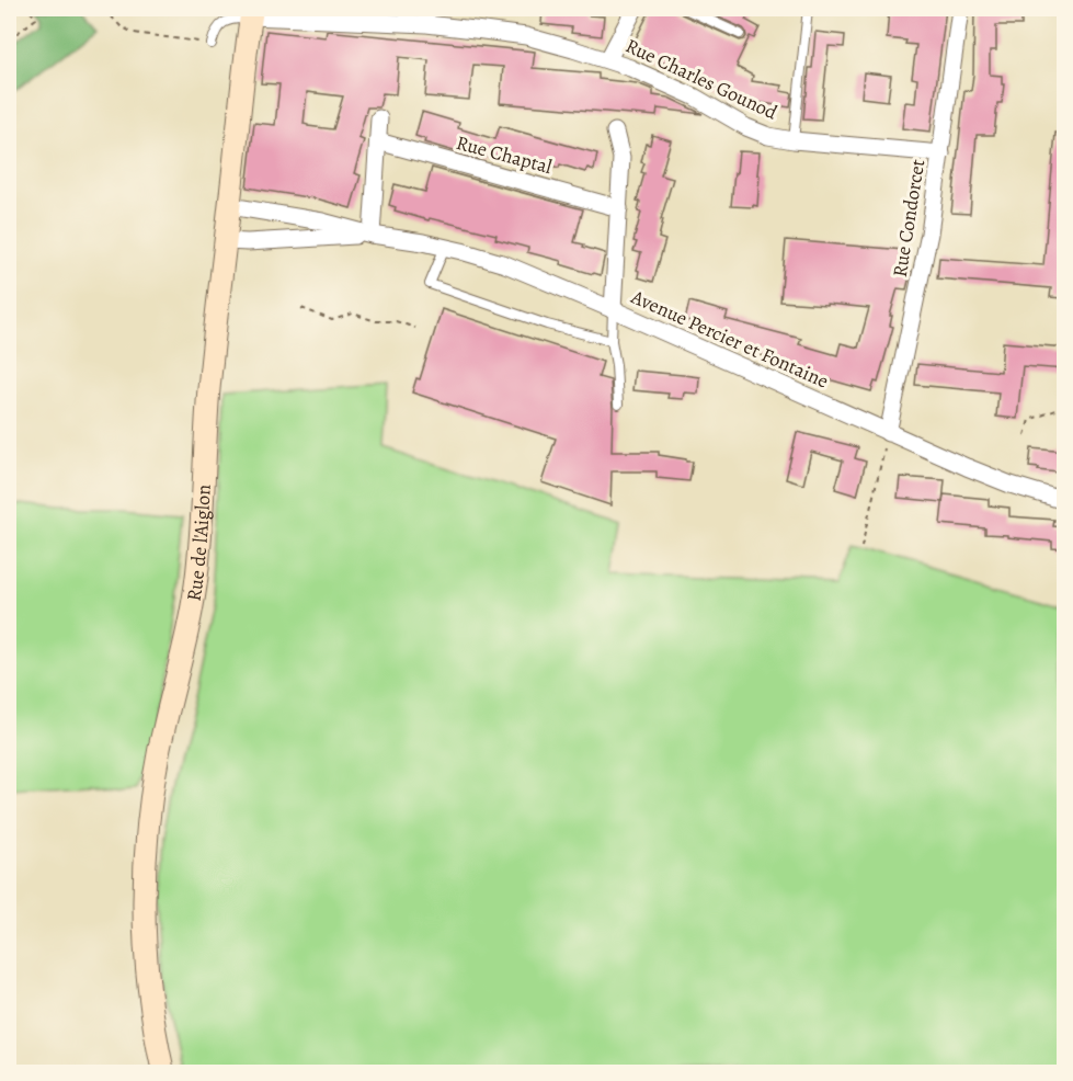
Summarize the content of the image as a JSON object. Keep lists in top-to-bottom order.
{
  "streets": {
    "main road": ["Rue de l'Aiglon"],
    "street": [
      "Rue Charles Gounod",
      "Rue Chaptal",
      "Rue Condorcet",
      "Avenue Percier et Fontaine"
    ]
  },
  "crossings": [
    ["Rue Charles Gounod", "Rue Condorcet"],
    ["Rue Charles Gounod", "Rue de l'Aiglon"],
    ["Rue Condorcet", "Avenue Percier et Fontaine"],
    ["Avenue Percier et Fontaine", "Rue de l'Aiglon"]
  ]
}
